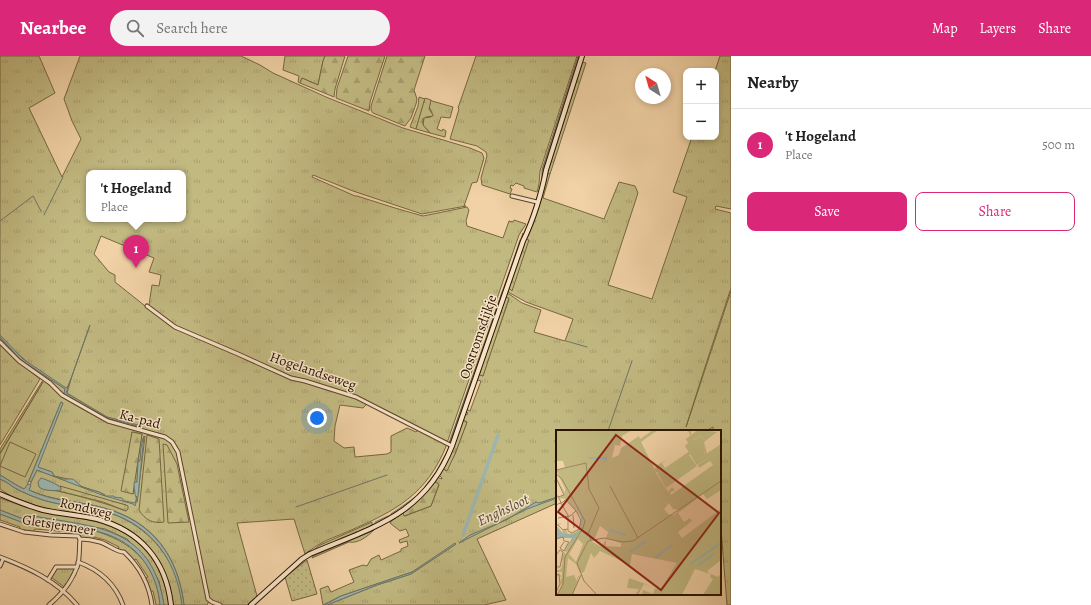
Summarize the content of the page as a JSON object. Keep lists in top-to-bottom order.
{
  "streets": {
    "street": [
      "Oostromsdijkje",
      "Hogelandseweg",
      "Ka-pad",
      "Rondweg",
      "Gletsjermeer"
    ]
  },
  "crossings": [
    ["Oostromsdijkje", "Hogelandseweg"]
  ],
  "water": ["Enghsloot"],
  "north": "top left",
  "page": {
    "header": "Nearbee",
    "search": "Search here",
    "nav": ["Map", "Layers", "Share"],
    "heading": "Nearby",
    "map_buttons": ["+", "−"],
    "list": [
      {
        "mark": "1",
        "name": "'t Hogeland",
        "note": "Place",
        "value": "500 m"
      }
    ],
    "popup": ["'t Hogeland", "Place"],
    "buttons": ["Save", "Share"],
    "pins": "1"
  }
}
